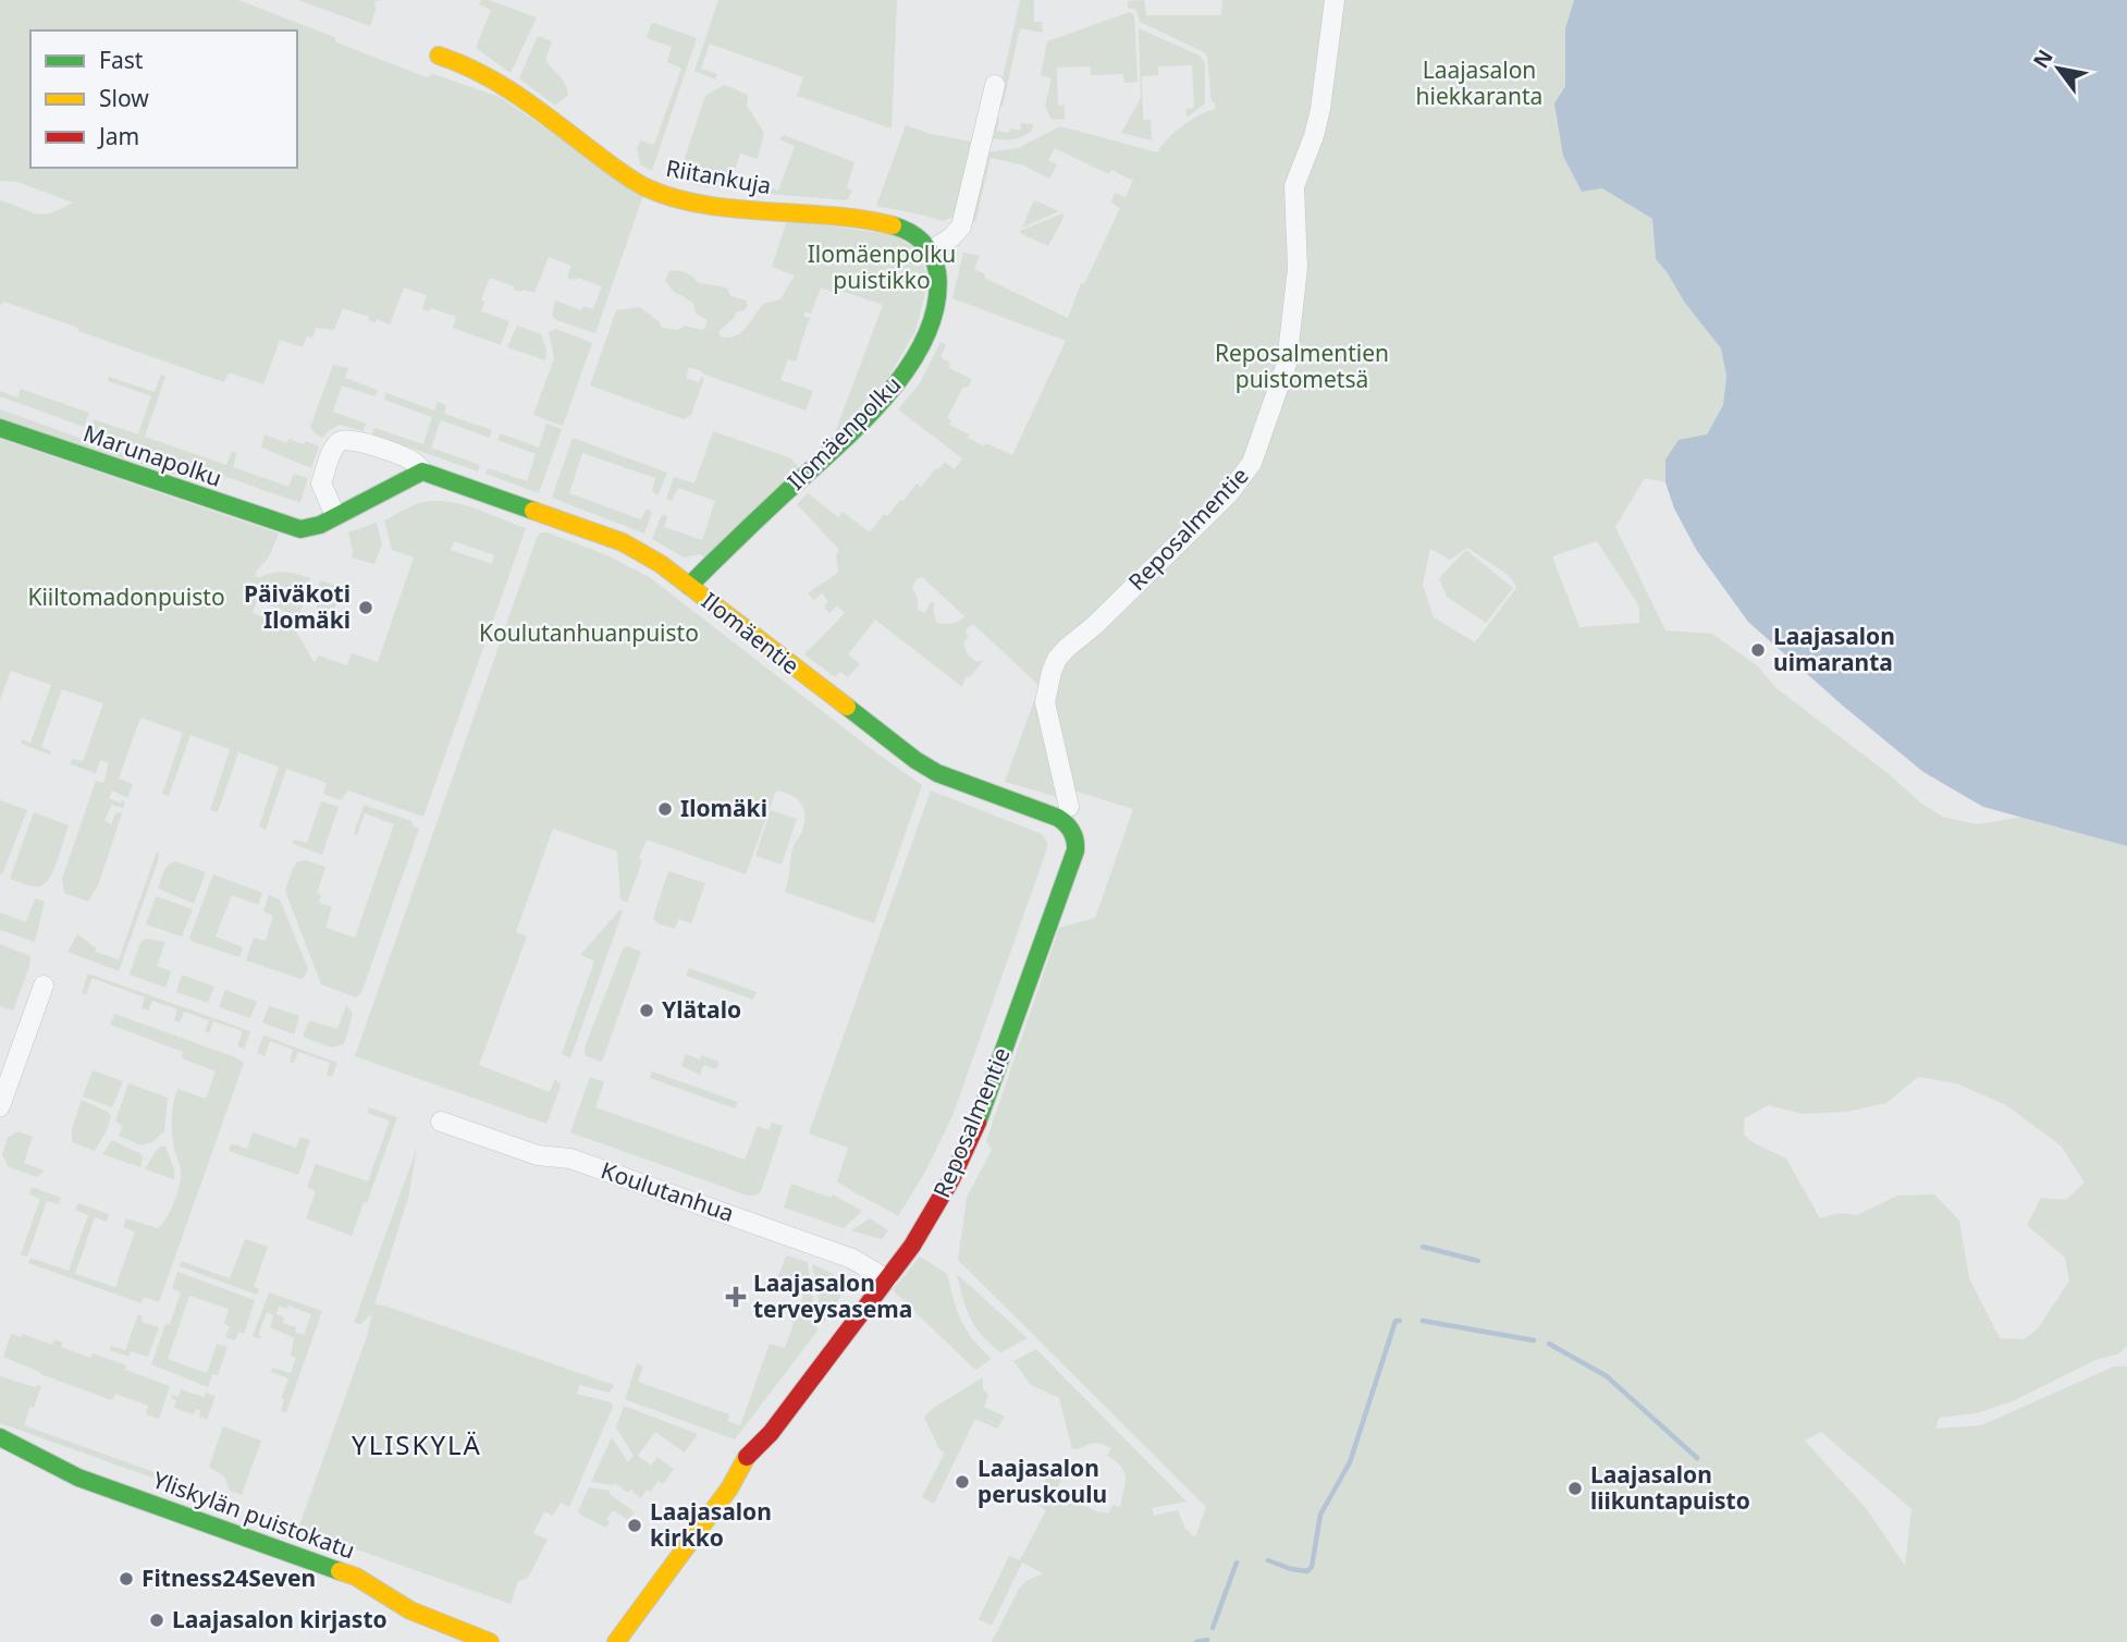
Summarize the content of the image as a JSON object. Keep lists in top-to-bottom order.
{
  "streets": {
    "street": [
      "Riitankuja",
      "Ilomäenpolku",
      "Marunapolku",
      "Reposalmentie",
      "Ilomäentie",
      "Koulutanhua",
      "Yliskylän puistokatu"
    ]
  },
  "crossings": [
    ["Riitankuja", "Ilomäenpolku"],
    ["Ilomäenpolku", "Ilomäentie"],
    ["Marunapolku", "Ilomäentie"],
    ["Reposalmentie", "Ilomäentie"],
    ["Reposalmentie", "Koulutanhua"]
  ],
  "districts": ["YLISKYLÄ"],
  "parks": [
    "Laajasalon hiekkaranta",
    "Ilomäenpolku puistikko",
    "Reposalmentien puistometsä",
    "Kiiltomadonpuisto",
    "Koulutanhuanpuisto"
  ],
  "places": {
    "other": [
      "Päiväkoti Ilomäki",
      "Laajasalon uimaranta",
      "Ilomäki",
      "Ylätalo",
      "Laajasalon peruskoulu",
      "Laajasalon liikuntapuisto",
      "Laajasalon kirkko",
      "Fitness24Seven",
      "Laajasalon kirjasto"
    ],
    "health": ["Laajasalon terveysasema"]
  },
  "legend": ["Fast", "Slow", "Jam"],
  "north": "top left"
}
